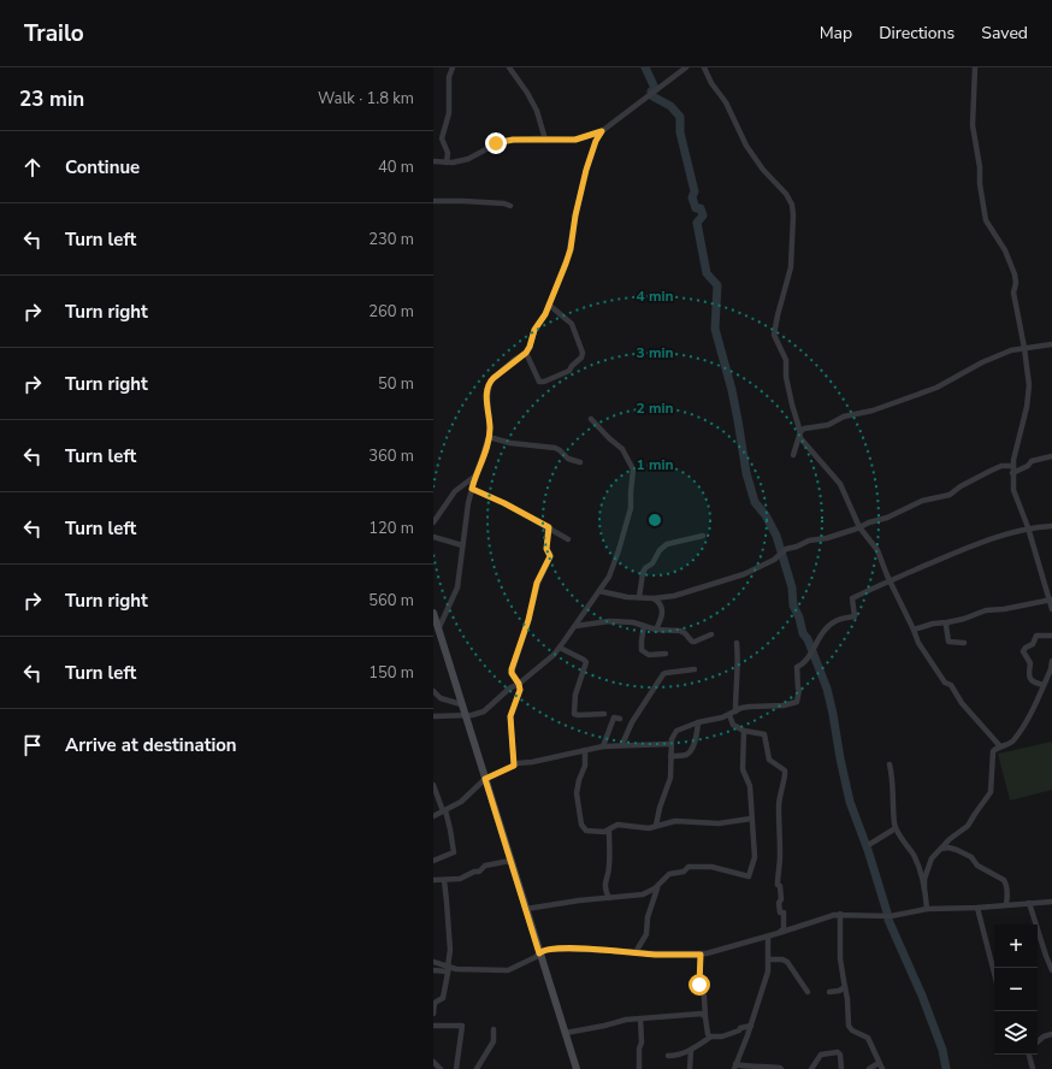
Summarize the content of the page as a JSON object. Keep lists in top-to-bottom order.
{
  "page": {
    "header": "Trailo",
    "nav": ["Map", "Directions", "Saved"],
    "heading": ["23 min", "Walk · 1.8 km"],
    "list": [
      ["Continue", "40 m"],
      ["Turn left", "230 m"],
      ["Turn right", "260 m"],
      ["Turn right", "50 m"],
      ["Turn left", "360 m"],
      ["Turn left", "120 m"],
      ["Turn right", "560 m"],
      ["Turn left", "150 m"],
      "Arrive at destination"
    ],
    "map_buttons": ["+", "−"]
  },
  "rings": [
    "4 min",
    "3 min",
    "2 min",
    "1 min"
  ]
}
